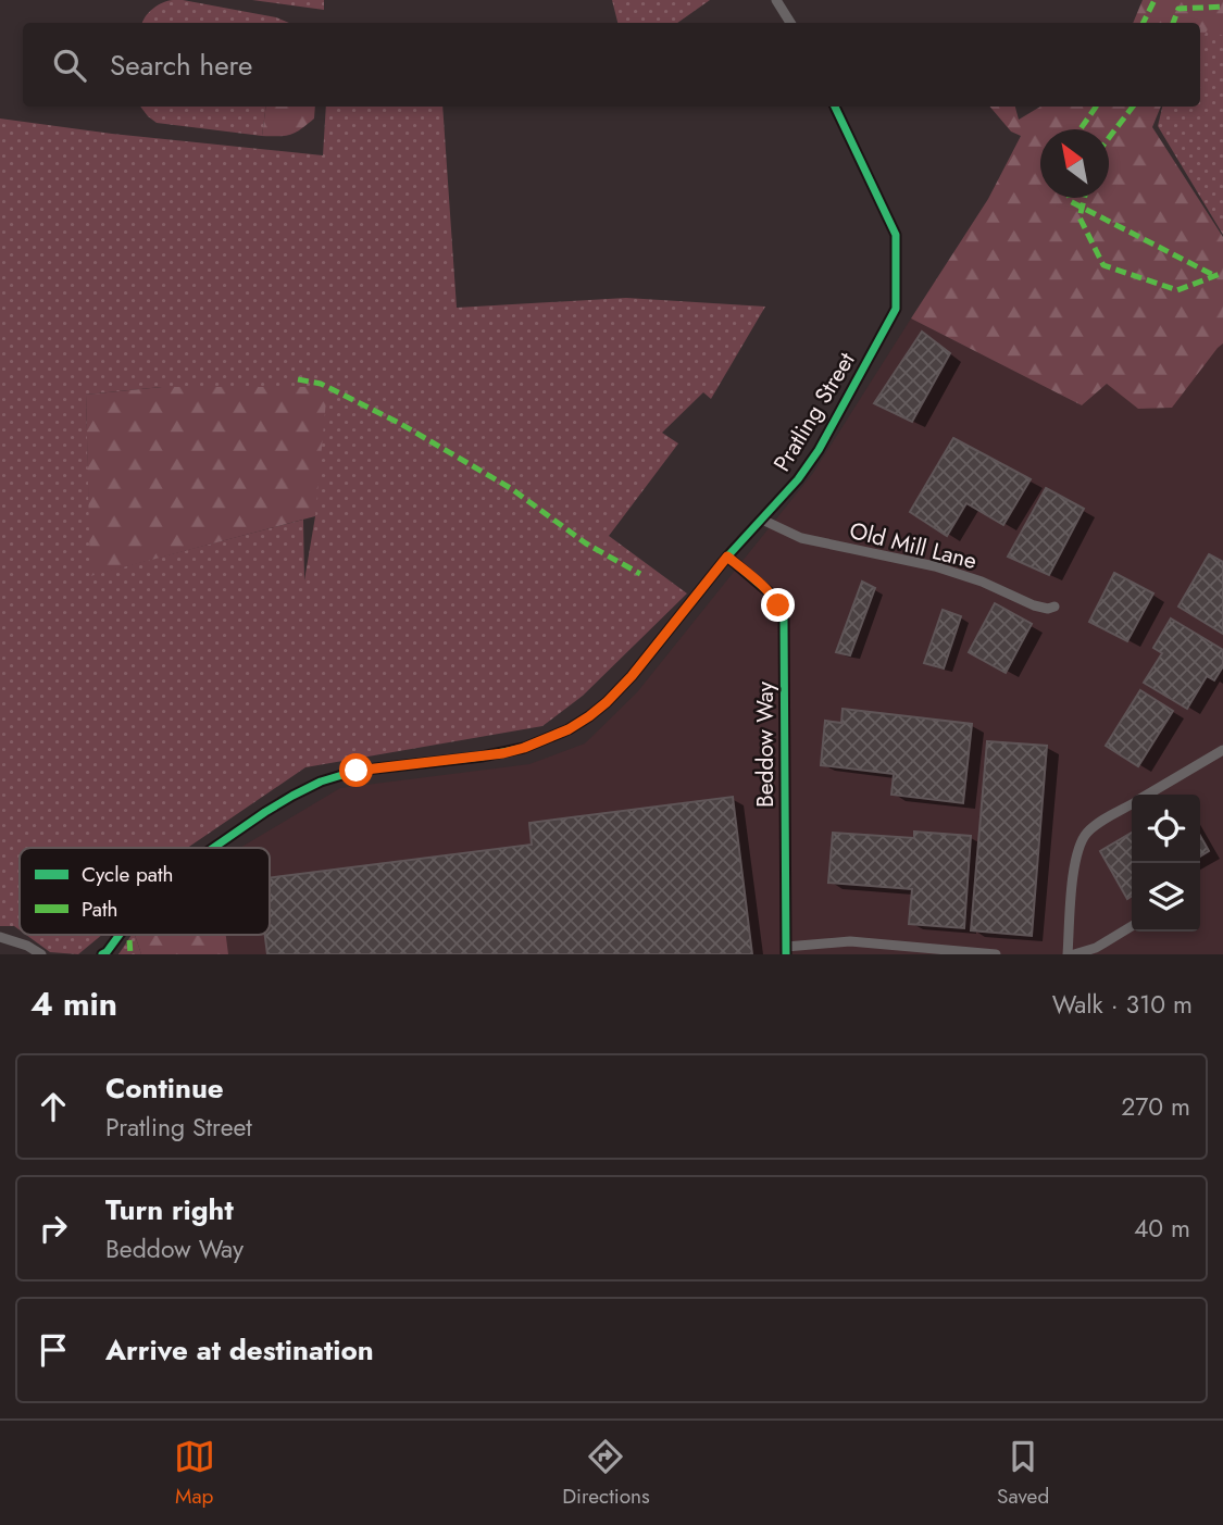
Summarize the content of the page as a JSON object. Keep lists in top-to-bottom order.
{
  "streets": {
    "street": ["Pratling Street", "Old Mill Lane", "Beddow Way"]
  },
  "crossings": [
    ["Pratling Street", "Old Mill Lane"],
    ["Pratling Street", "Beddow Way"]
  ],
  "legend": ["Cycle path", "Path"],
  "north": "top left",
  "page": {
    "search": "Search here",
    "heading": ["4 min", "Walk · 310 m"],
    "list": [
      ["Continue", "Pratling Street", "270 m"],
      ["Turn right", "Beddow Way", "40 m"],
      "Arrive at destination"
    ],
    "nav": ["Map", "Directions", "Saved"]
  }
}
